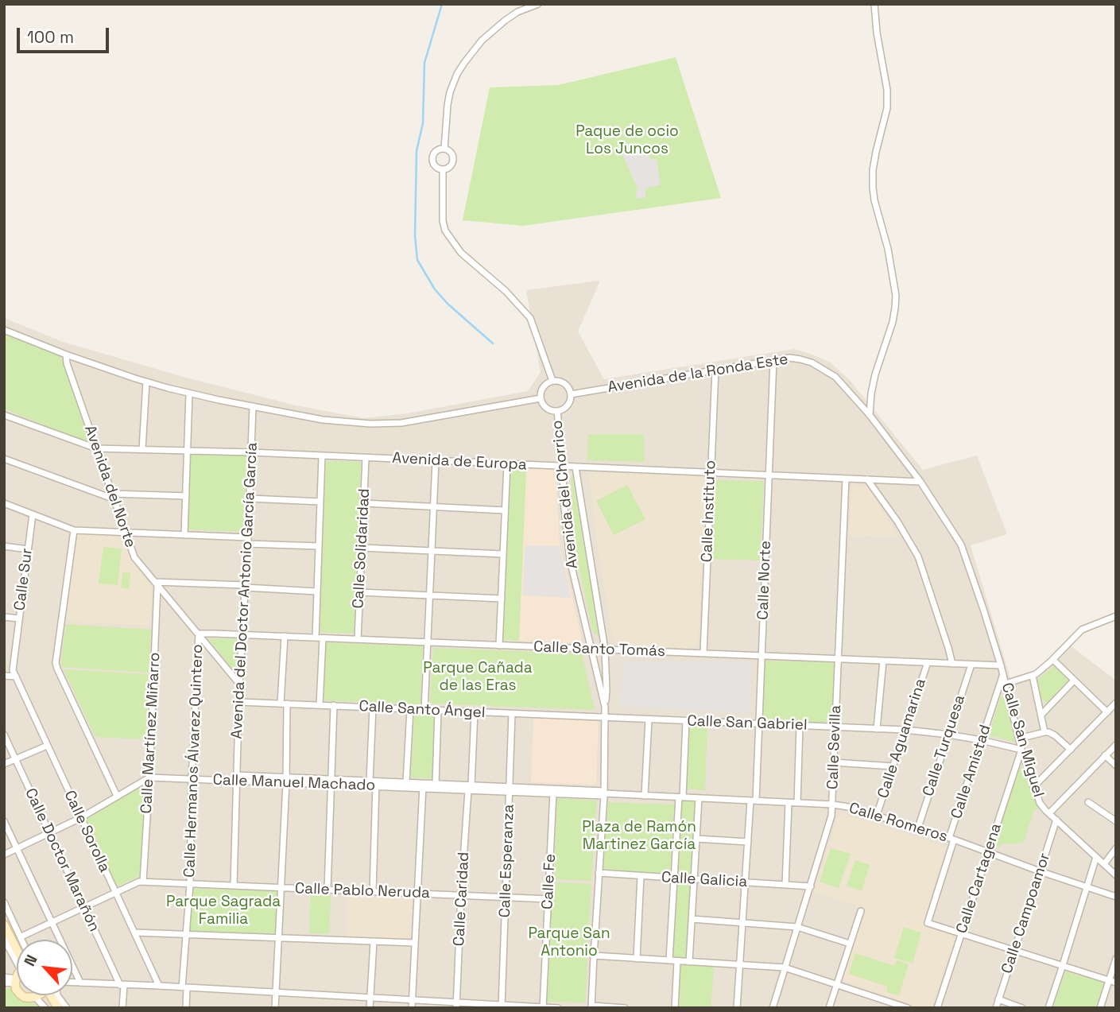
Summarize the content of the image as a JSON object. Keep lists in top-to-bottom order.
{
  "streets": {
    "street": [
      "Avenida de la Ronda Este",
      "Avenida de Europa",
      "Avenida del Norte",
      "Avenida del Chorrico",
      "Calle Instituto",
      "Calle Solidaridad",
      "Calle Sur",
      "Calle Norte",
      "Avenida del Doctor Antonio García García",
      "Calle Santo Tomás",
      "Calle Santo Ángel",
      "Calle San Gabriel",
      "Calle Martínez Miñarro",
      "Calle Aguamarina",
      "Calle San Miguel",
      "Calle Turquesa",
      "Calle Sevilla",
      "Calle Hermanos Álvarez Quintero",
      "Calle Amistad",
      "Calle Manuel Machado",
      "Calle Romeros",
      "Calle Sorolla",
      "Calle Doctor Marañón",
      "Calle Esperanza",
      "Calle Cartagena",
      "Calle Galicia",
      "Calle Fe",
      "Calle Pablo Neruda",
      "Calle Caridad",
      "Calle Campoamor"
    ]
  },
  "crossings": [
    ["Avenida de la Ronda Este", "Avenida de Europa"],
    ["Avenida de la Ronda Este", "Avenida del Chorrico"],
    ["Avenida de la Ronda Este", "Calle Instituto"],
    ["Avenida de la Ronda Este", "Calle Norte"],
    ["Avenida de la Ronda Este", "Calle San Miguel"],
    ["Avenida de Europa", "Avenida del Norte"],
    ["Avenida de Europa", "Avenida del Chorrico"],
    ["Avenida de Europa", "Calle Instituto"],
    ["Avenida de Europa", "Calle Solidaridad"],
    ["Avenida de Europa", "Calle Norte"],
    ["Avenida de Europa", "Avenida del Doctor Antonio García García"],
    ["Avenida de Europa", "Calle San Miguel"],
    ["Avenida de Europa", "Calle Sevilla"],
    ["Avenida del Norte", "Avenida del Doctor Antonio García García"],
    ["Avenida del Norte", "Calle Santo Tomás"],
    ["Avenida del Norte", "Calle Martínez Miñarro"],
    ["Avenida del Norte", "Calle Hermanos Álvarez Quintero"],
    ["Avenida del Chorrico", "Calle Santo Tomás"],
    ["Avenida del Chorrico", "Calle Santo Ángel"],
    ["Avenida del Chorrico", "Calle San Gabriel"],
    ["Avenida del Chorrico", "Calle Manuel Machado"],
    ["Avenida del Chorrico", "Calle Romeros"],
    ["Avenida del Chorrico", "Calle Galicia"],
    ["Calle Instituto", "Calle Santo Tomás"],
    ["Calle Solidaridad", "Calle Santo Tomás"],
    ["Calle Sur", "Calle Sorolla"],
    ["Calle Norte", "Calle Santo Tomás"],
    ["Calle Norte", "Calle San Gabriel"],
    ["Calle Norte", "Calle Romeros"],
    ["Calle Norte", "Calle Galicia"],
    ["Avenida del Doctor Antonio García García", "Calle Santo Tomás"],
    ["Avenida del Doctor Antonio García García", "Calle Santo Ángel"],
    ["Avenida del Doctor Antonio García García", "Calle Manuel Machado"],
    ["Avenida del Doctor Antonio García García", "Calle Pablo Neruda"],
    ["Calle Santo Tomás", "Calle Aguamarina"],
    ["Calle Santo Tomás", "Calle San Miguel"],
    ["Calle Santo Tomás", "Calle Turquesa"],
    ["Calle Santo Tomás", "Calle Sevilla"],
    ["Calle Santo Tomás", "Calle Hermanos Álvarez Quintero"],
    ["Calle Santo Ángel", "Calle San Gabriel"],
    ["Calle Santo Ángel", "Calle Esperanza"],
    ["Calle Santo Ángel", "Calle Caridad"],
    ["Calle San Gabriel", "Calle Aguamarina"],
    ["Calle San Gabriel", "Calle San Miguel"],
    ["Calle San Gabriel", "Calle Turquesa"],
    ["Calle San Gabriel", "Calle Sevilla"],
    ["Calle San Gabriel", "Calle Amistad"],
    ["Calle San Gabriel", "Calle Cartagena"],
    ["Calle Martínez Miñarro", "Calle Manuel Machado"],
    ["Calle Martínez Miñarro", "Calle Pablo Neruda"],
    ["Calle Aguamarina", "Calle Romeros"],
    ["Calle San Miguel", "Calle Amistad"],
    ["Calle San Miguel", "Calle Cartagena"],
    ["Calle San Miguel", "Calle Campoamor"],
    ["Calle Turquesa", "Calle Romeros"],
    ["Calle Sevilla", "Calle Romeros"],
    ["Calle Sevilla", "Calle Galicia"],
    ["Calle Hermanos Álvarez Quintero", "Calle Manuel Machado"],
    ["Calle Hermanos Álvarez Quintero", "Calle Pablo Neruda"],
    ["Calle Amistad", "Calle Romeros"],
    ["Calle Amistad", "Calle Cartagena"],
    ["Calle Manuel Machado", "Calle Romeros"],
    ["Calle Manuel Machado", "Calle Esperanza"],
    ["Calle Manuel Machado", "Calle Fe"],
    ["Calle Manuel Machado", "Calle Caridad"],
    ["Calle Romeros", "Calle Cartagena"],
    ["Calle Romeros", "Calle Campoamor"],
    ["Calle Sorolla", "Calle Pablo Neruda"],
    ["Calle Doctor Marañón", "Calle Pablo Neruda"],
    ["Calle Esperanza", "Calle Pablo Neruda"],
    ["Calle Fe", "Calle Pablo Neruda"],
    ["Calle Pablo Neruda", "Calle Caridad"]
  ],
  "parks": [
    "Paque de ocio Los Juncos",
    "Parque Cañada de las Eras",
    "Plaza de Ramón Martinez García",
    "Parque Sagrada Familia",
    "Parque San Antonio"
  ],
  "scale_bar": "100 m",
  "north": "top left"
}
